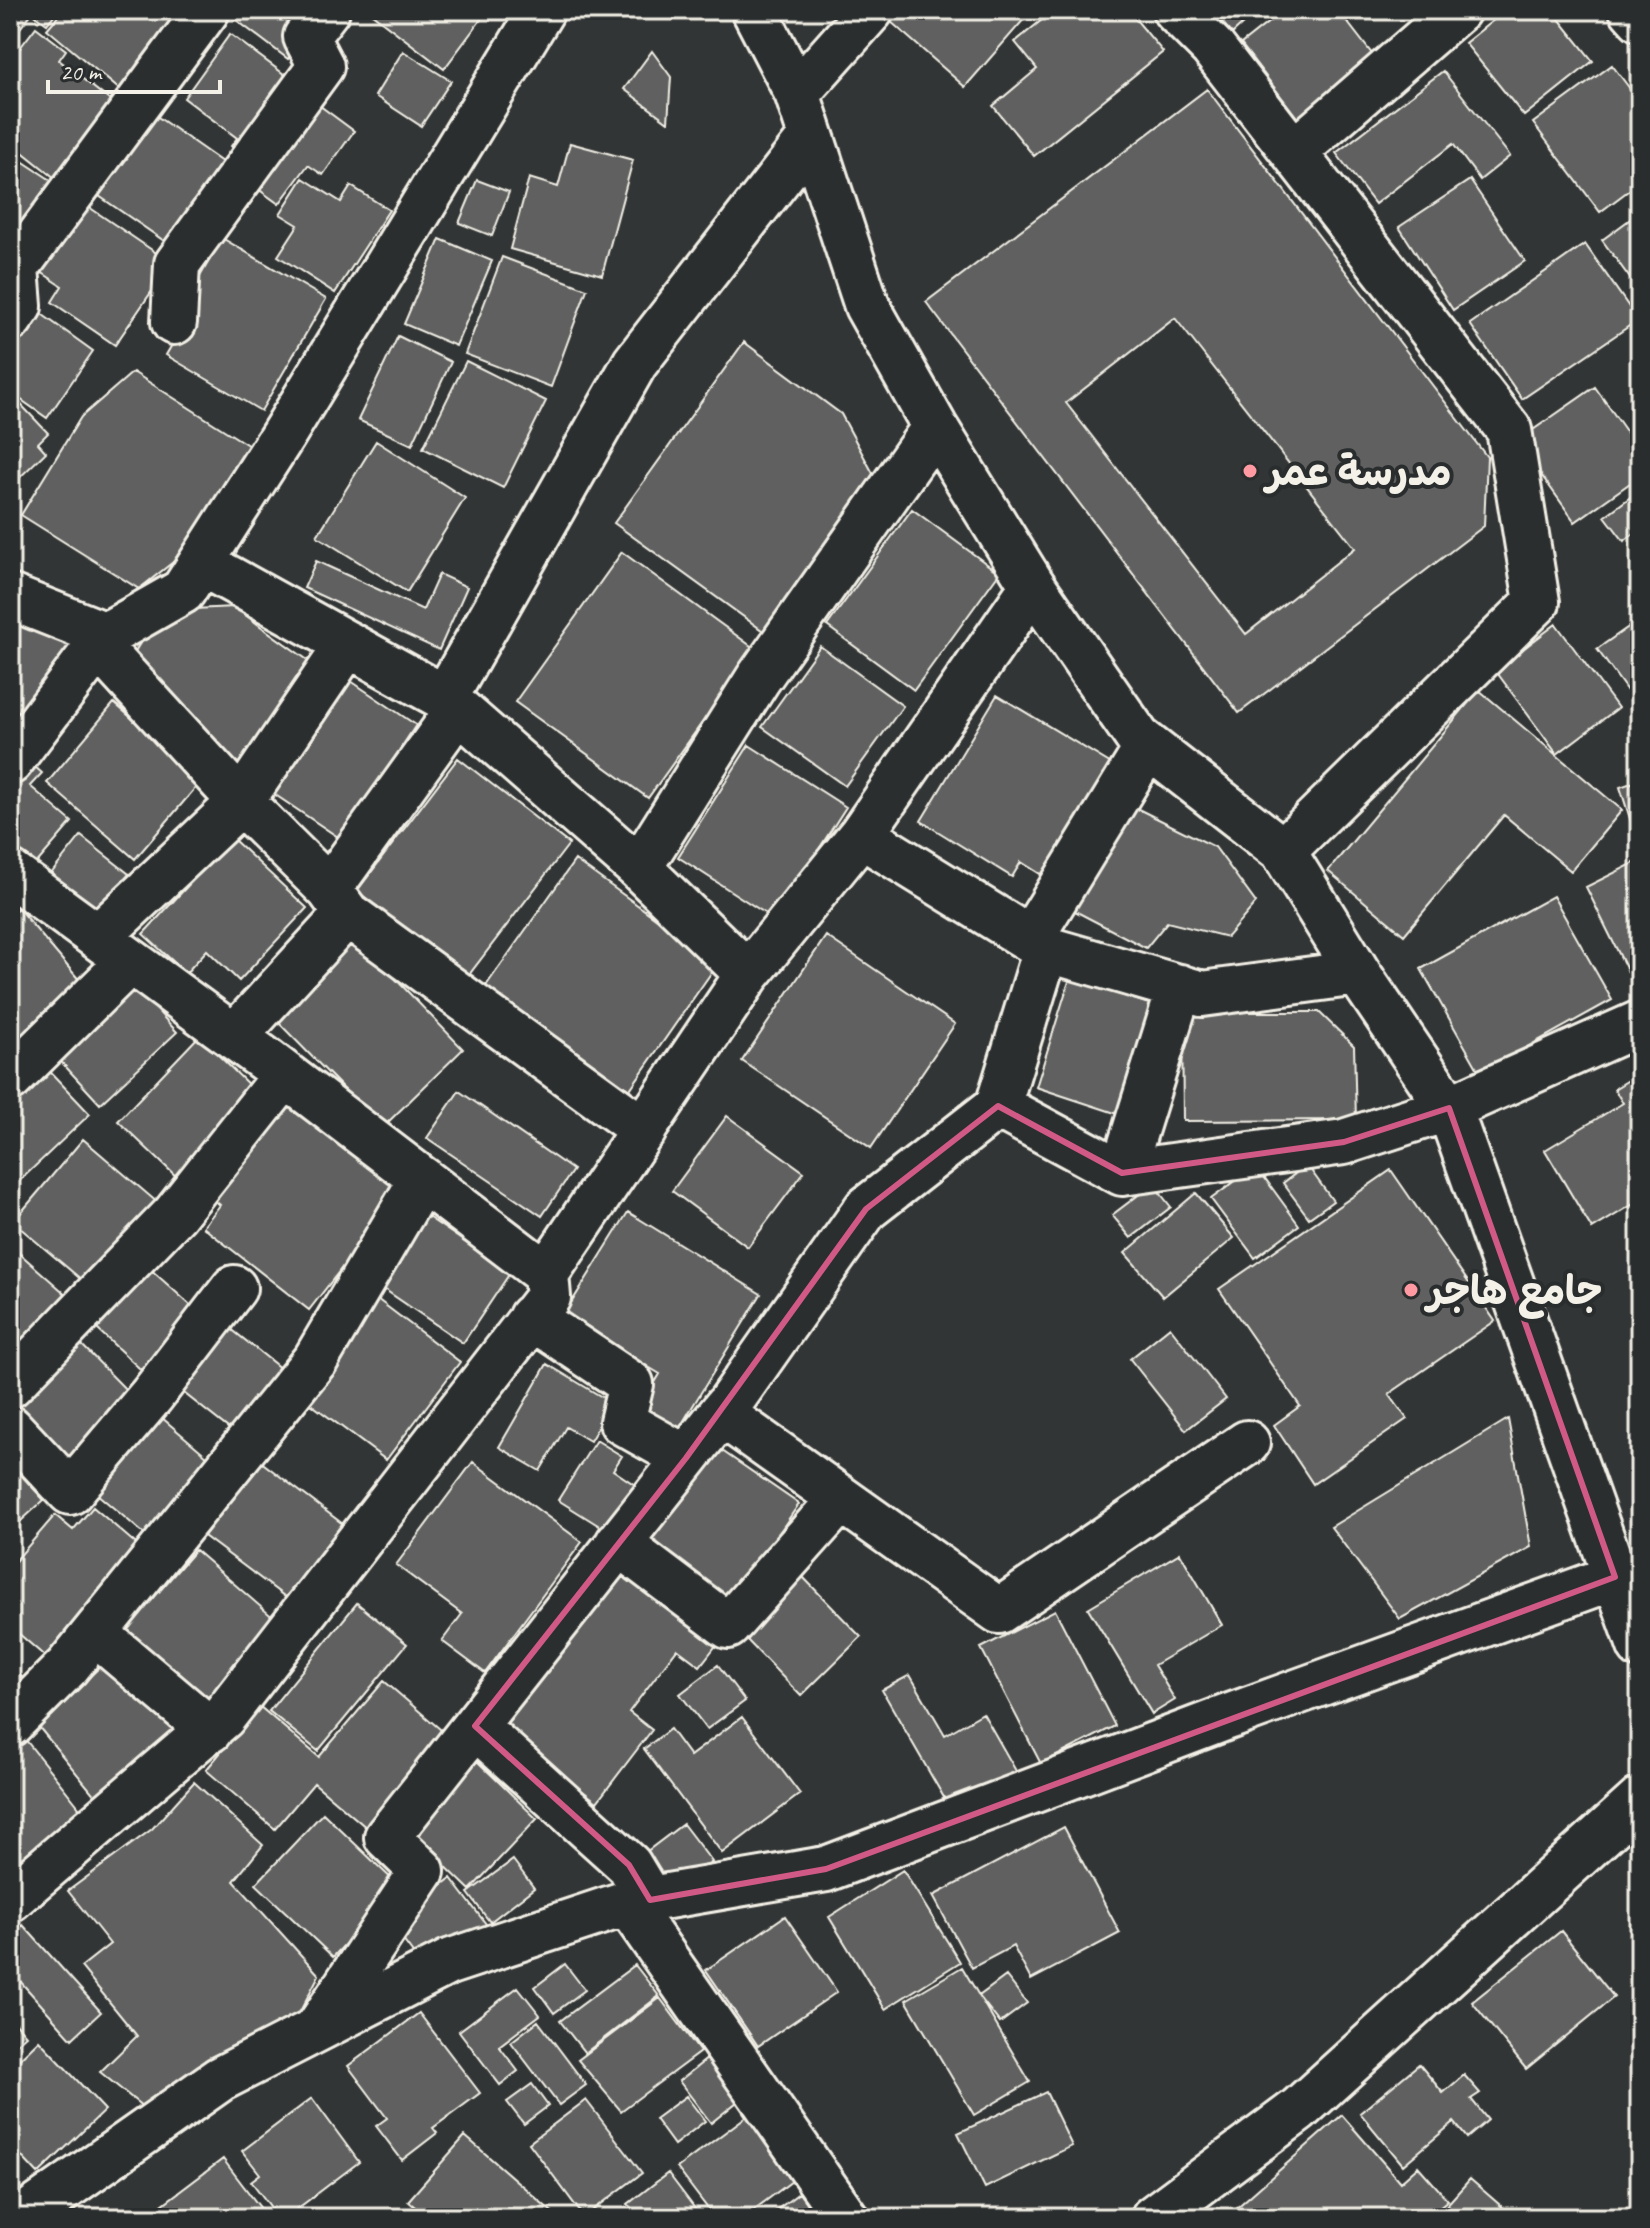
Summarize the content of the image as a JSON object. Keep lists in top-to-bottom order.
{
  "places": ["مدرسة عمر", "جامع هاجر"],
  "scale_bar": "20 m"
}
